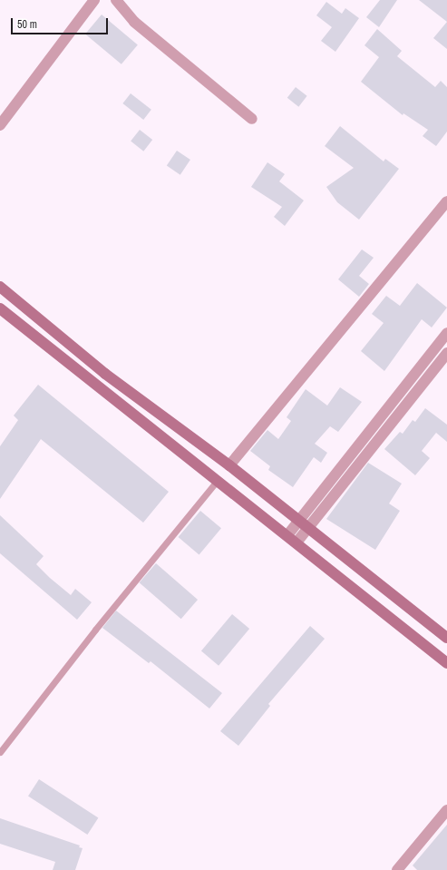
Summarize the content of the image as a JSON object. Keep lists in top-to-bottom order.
{
  "scale_bar": "50 m"
}
